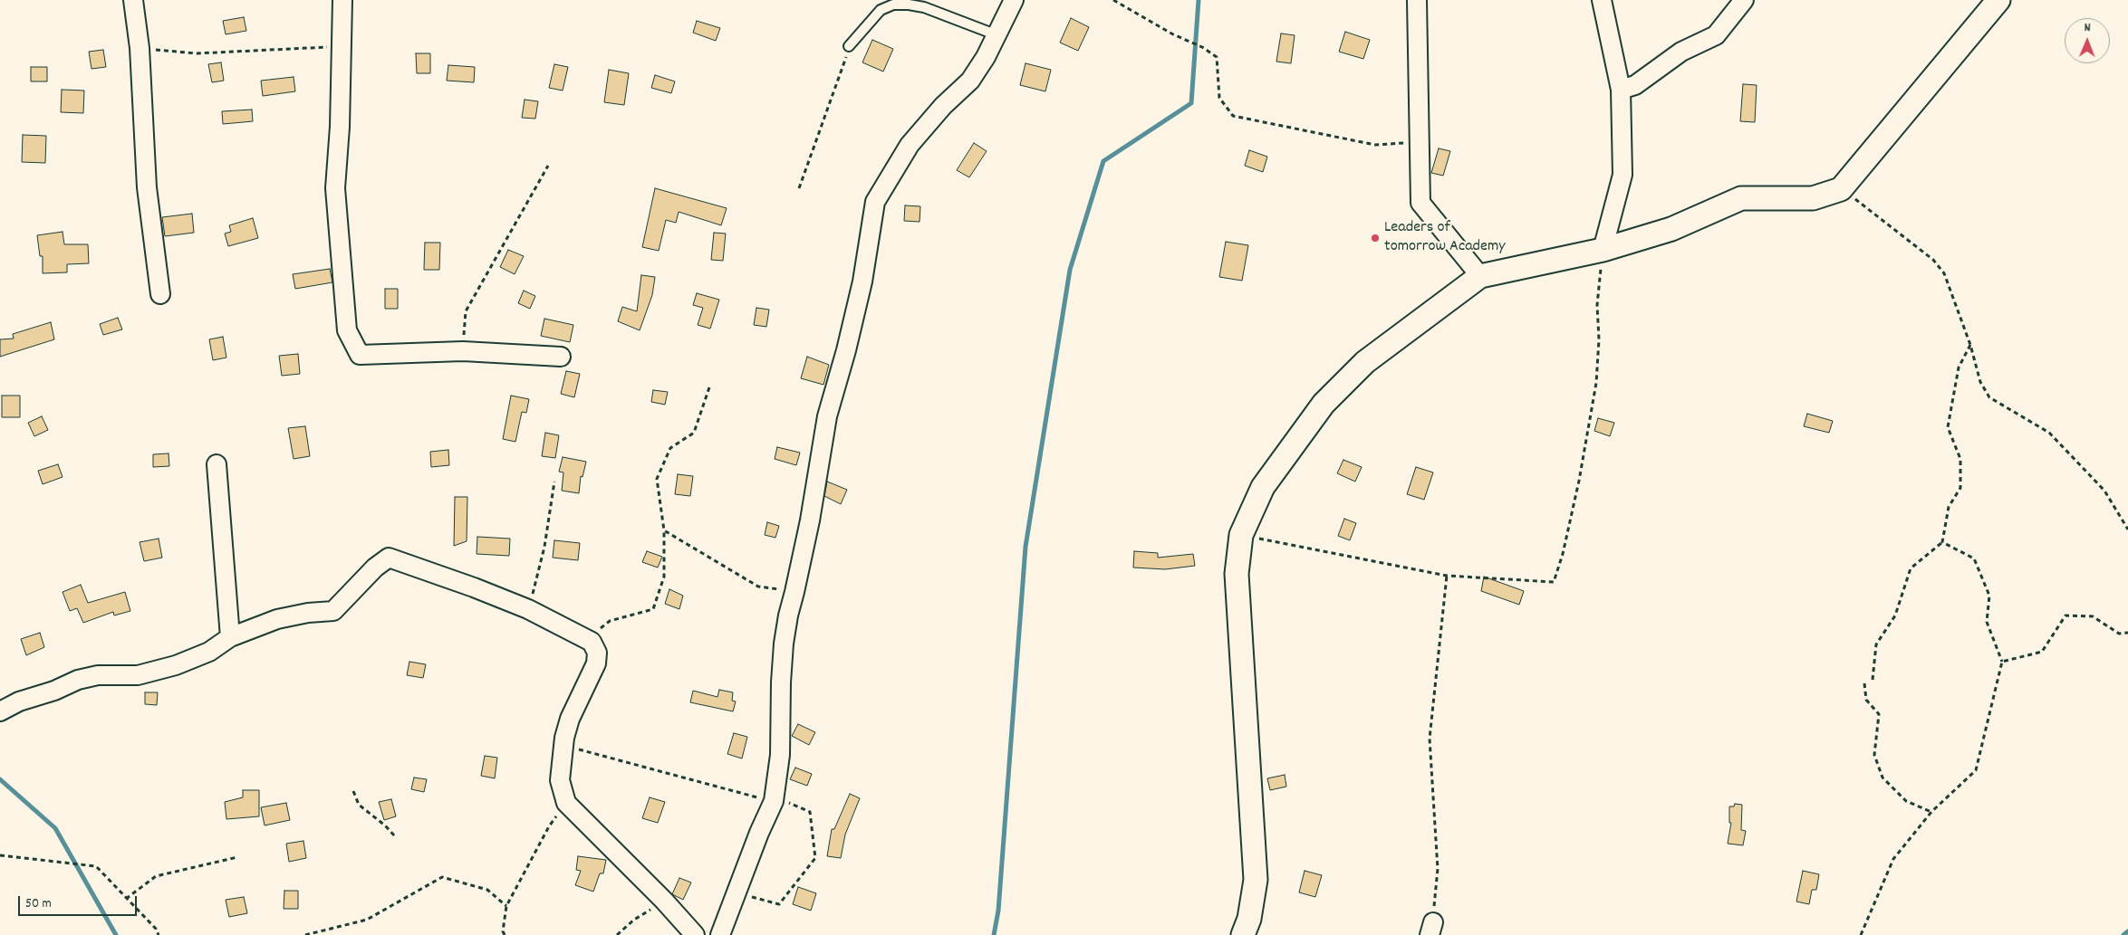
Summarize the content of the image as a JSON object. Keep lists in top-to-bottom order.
{
  "places": ["Leaders of tomorrow Academy"],
  "scale_bar": "50 m",
  "north": "top"
}
